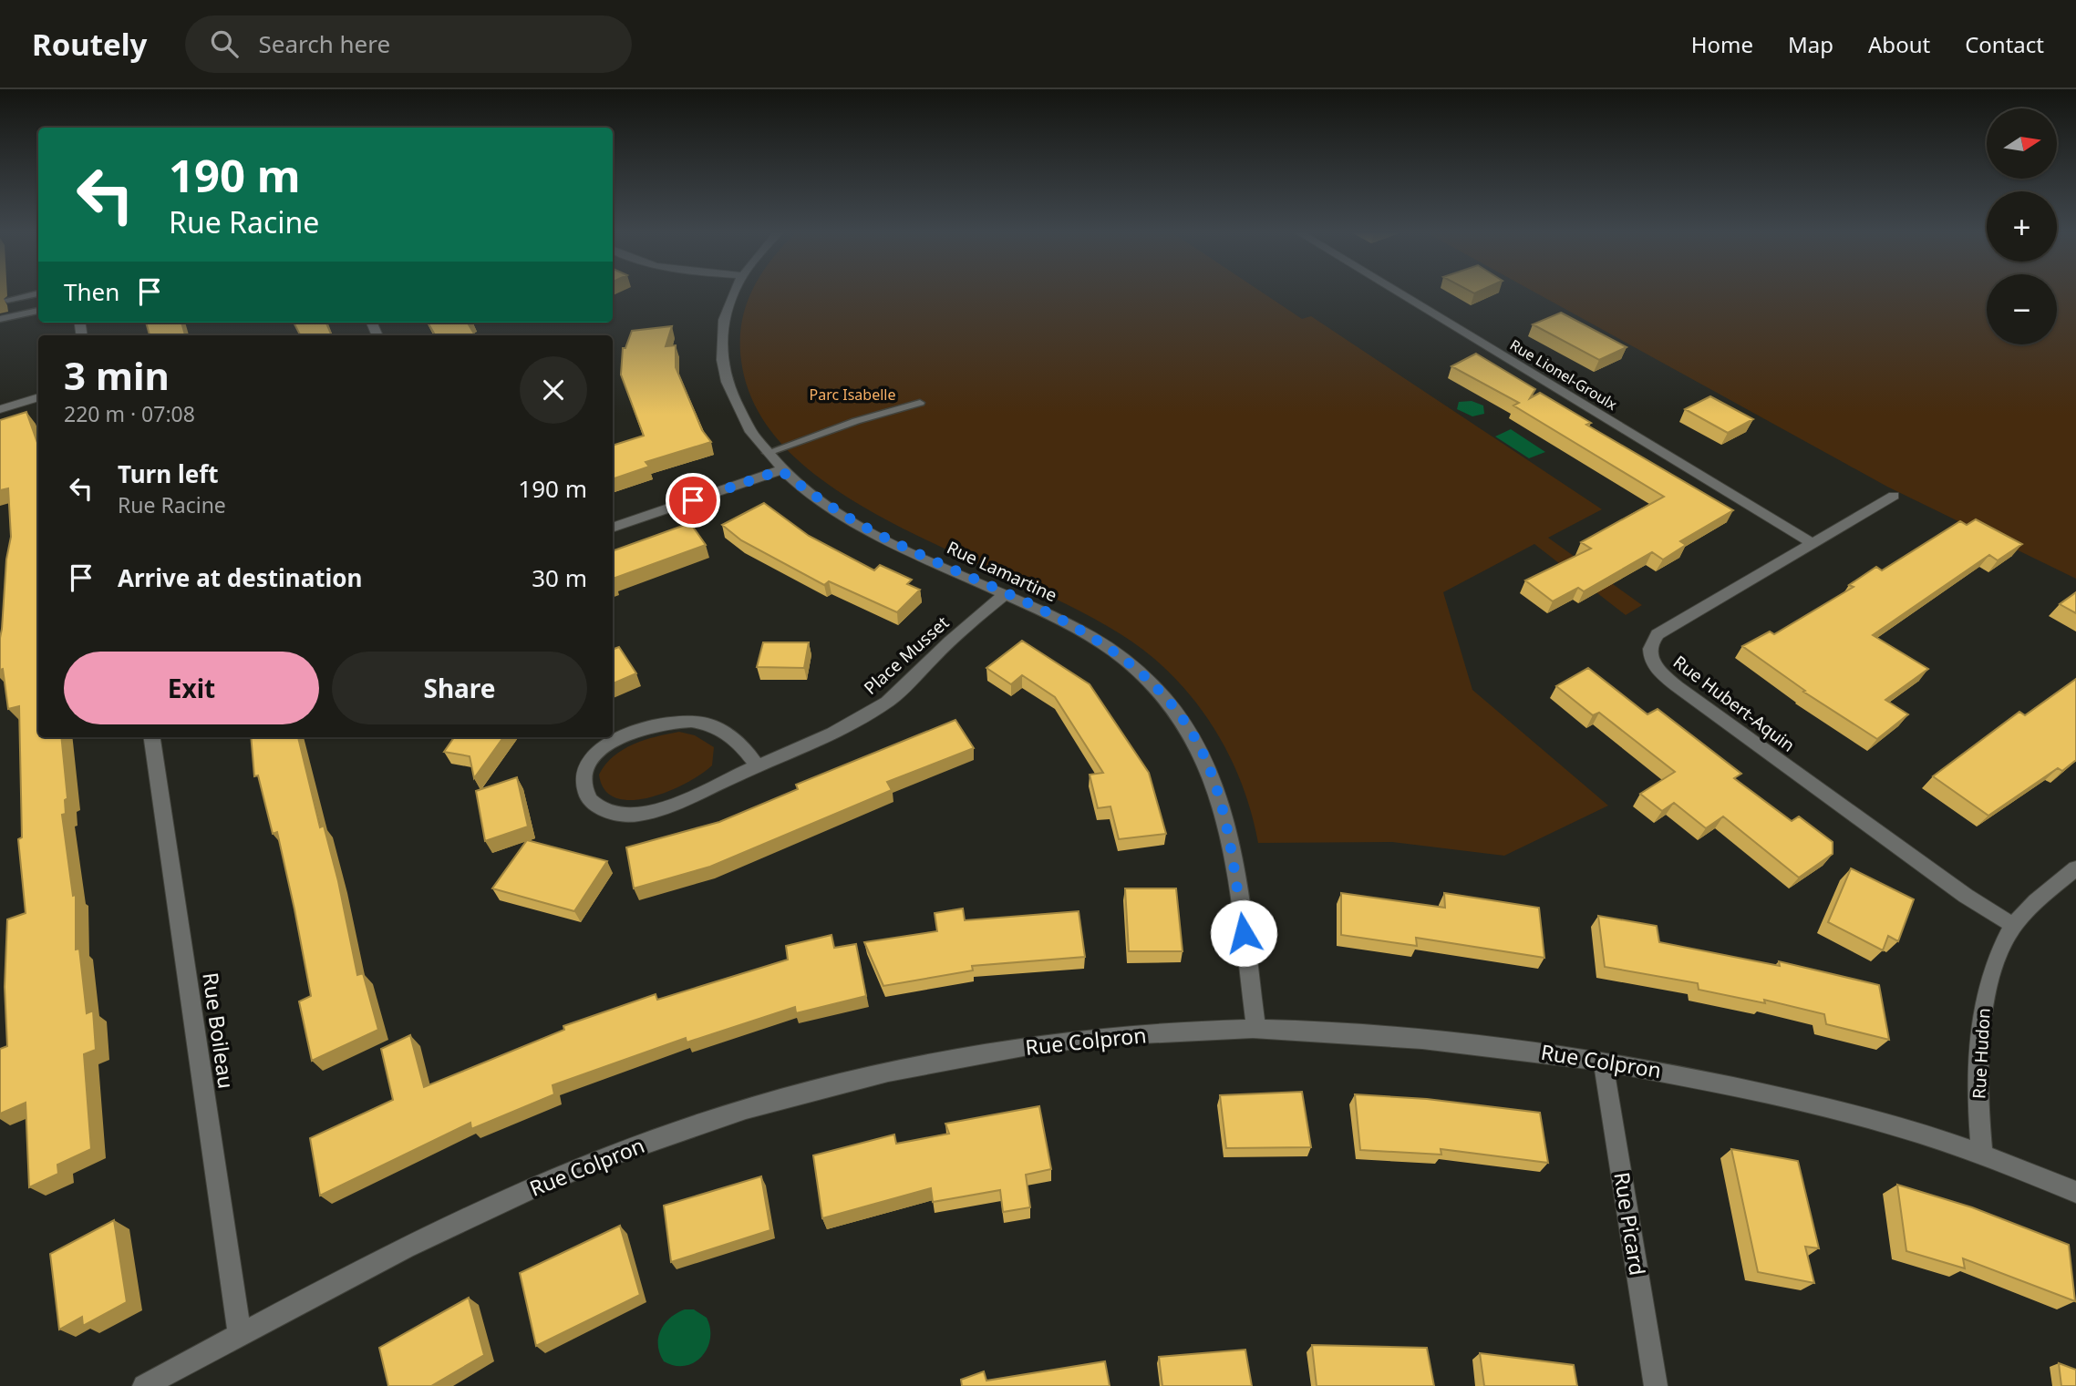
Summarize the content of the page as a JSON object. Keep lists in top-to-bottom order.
{
  "streets": {
    "street": [
      "Rue Lionel-Groulx",
      "Rue Lamartine",
      "Place Musset",
      "Rue Hubert-Aquin",
      "Rue Boileau",
      "Rue Colpron",
      "Rue Hudon",
      "Rue Picard"
    ]
  },
  "crossings": [
    ["Rue Lionel-Groulx", "Rue Hubert-Aquin"],
    ["Rue Lamartine", "Place Musset"],
    ["Rue Lamartine", "Rue Colpron"],
    ["Rue Hubert-Aquin", "Rue Hudon"],
    ["Rue Boileau", "Rue Colpron"],
    ["Rue Colpron", "Rue Hudon"],
    ["Rue Colpron", "Rue Picard"]
  ],
  "parks": ["Parc Isabelle"],
  "north": "right",
  "page": {
    "header": "Routely",
    "search": "Search here",
    "nav": [
      "Home",
      "Map",
      "About",
      "Contact"
    ],
    "map_buttons": ["+", "−"],
    "turn": ["190 m", "Rue Racine"],
    "then": "Then",
    "heading": ["3 min", "220 m · 07:08"],
    "list": [
      {
        "name": "Turn left",
        "note": "Rue Racine",
        "value": "190 m"
      },
      {
        "name": "Arrive at destination",
        "value": "30 m"
      }
    ],
    "buttons": ["Exit", "Share"]
  }
}
